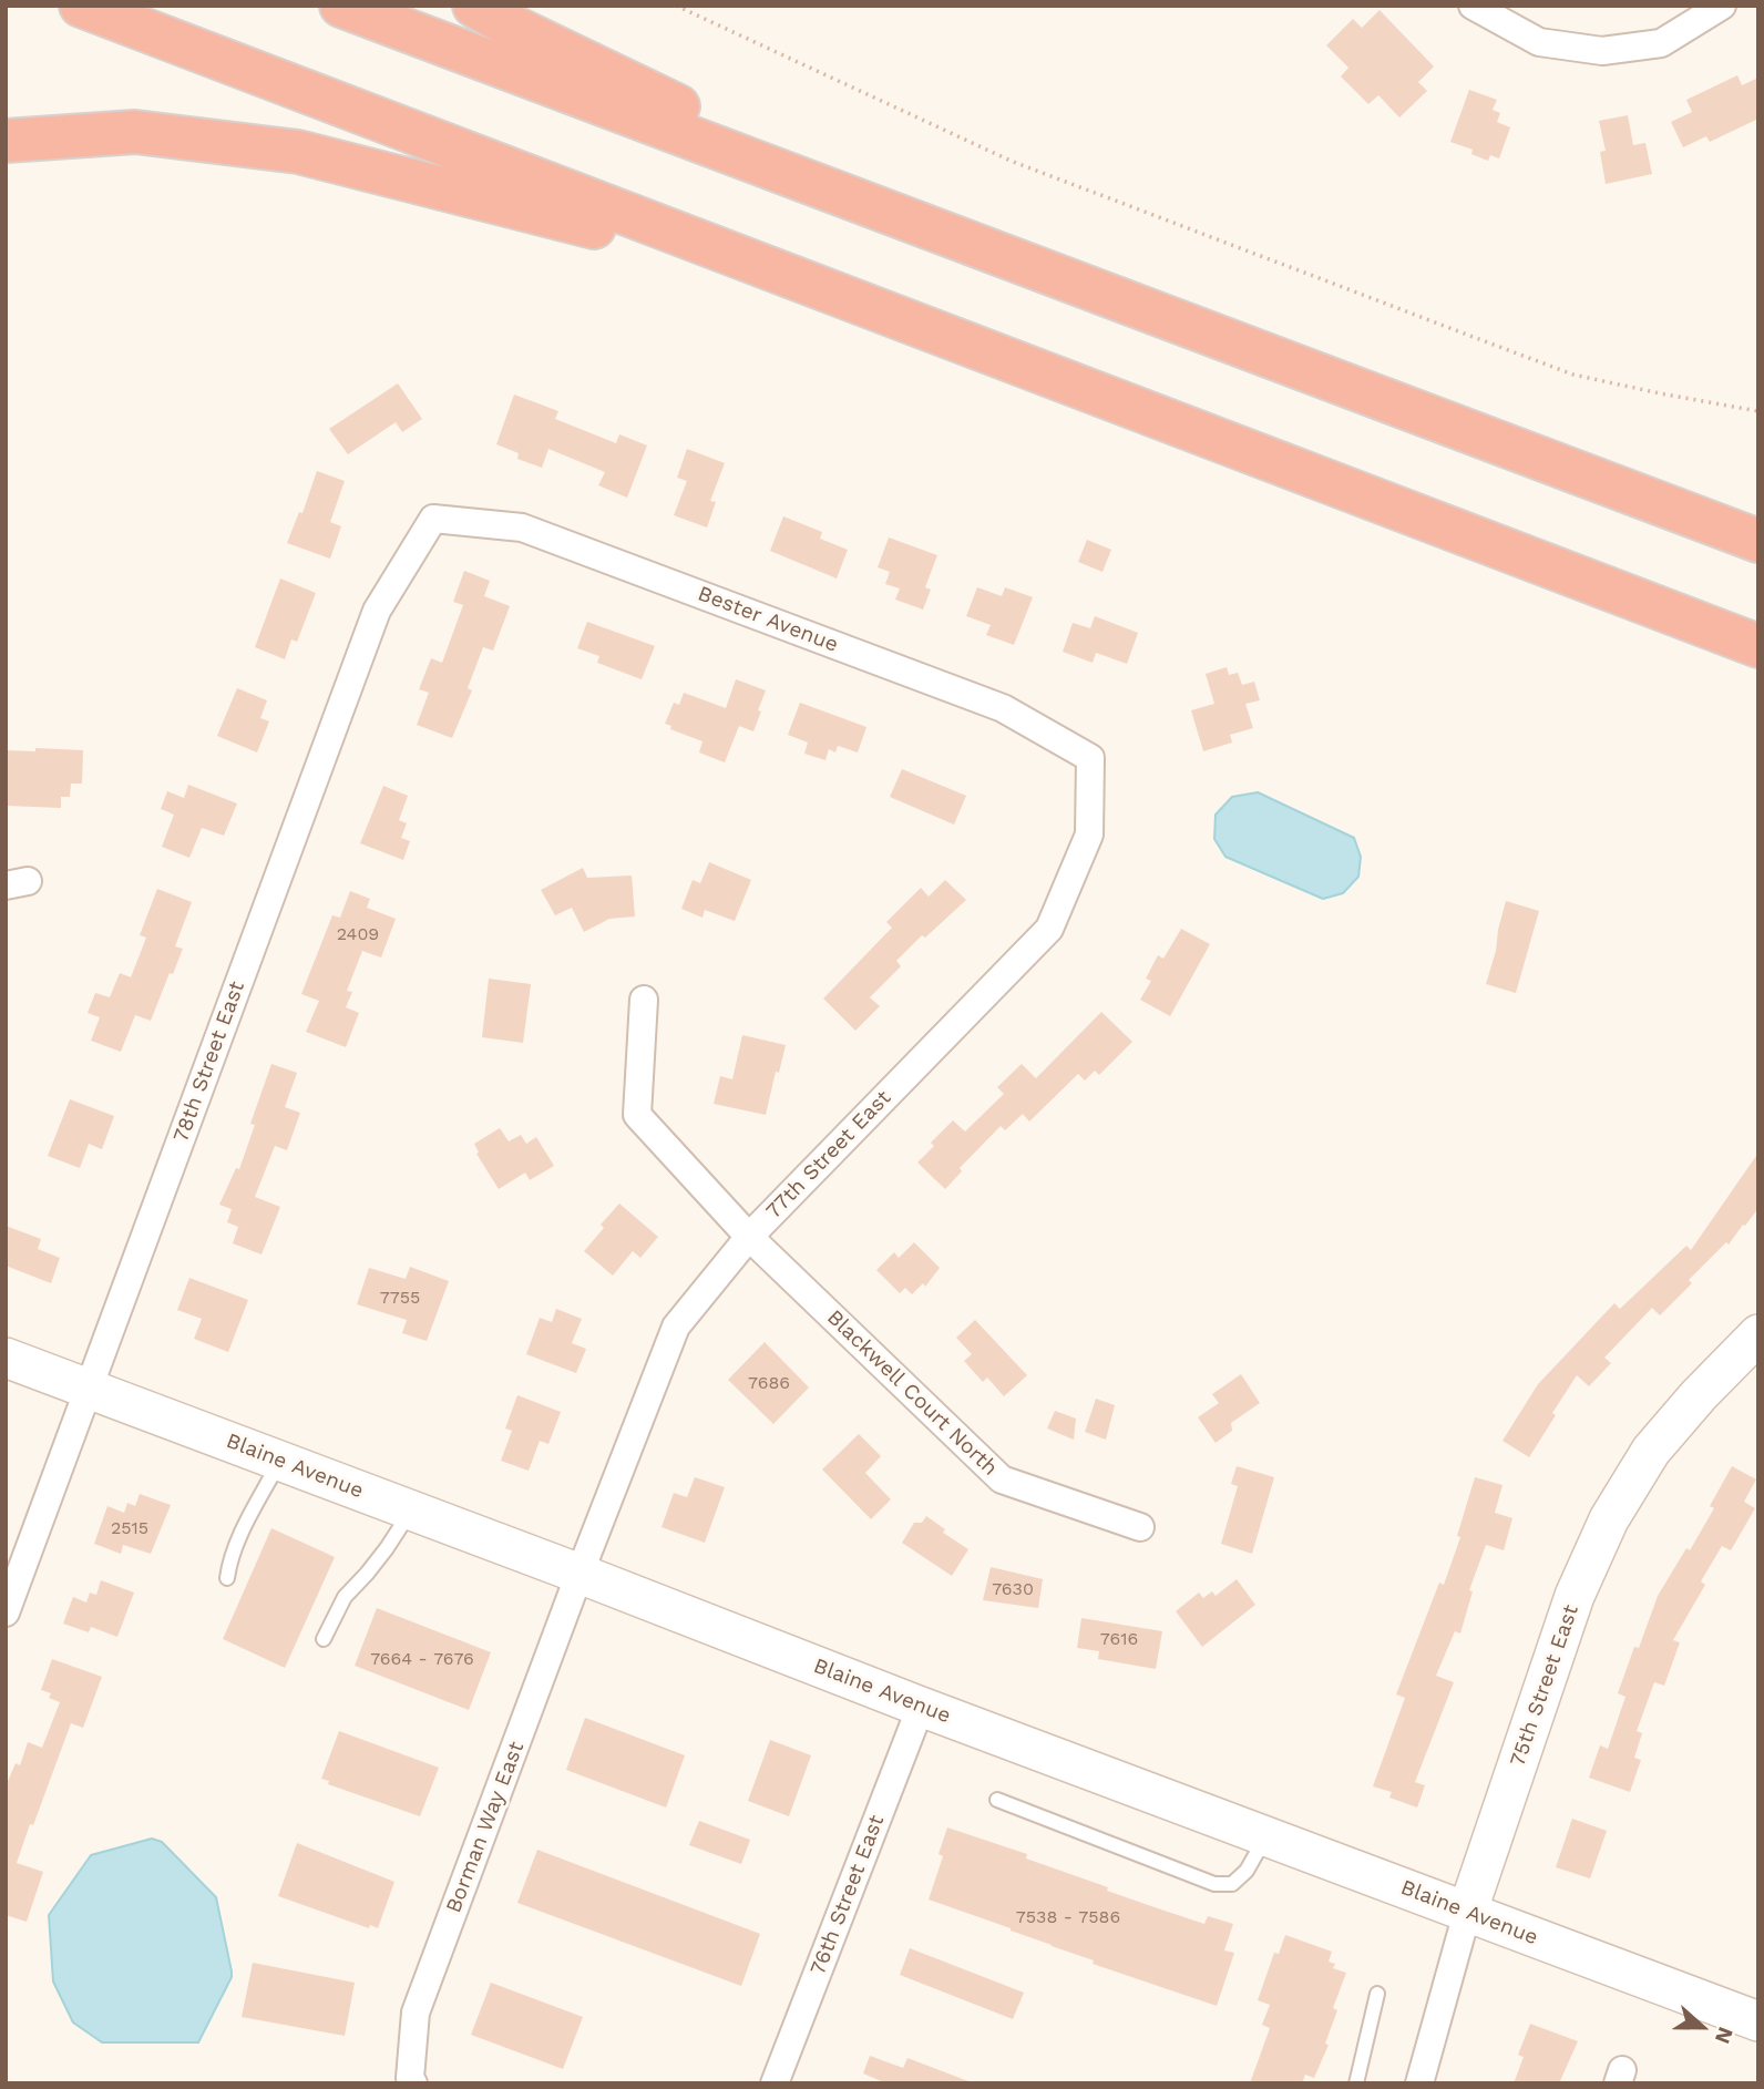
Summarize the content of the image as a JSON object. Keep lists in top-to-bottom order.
{
  "streets": {
    "street": [
      "Bester Avenue",
      "78th Street East",
      "77th Street East",
      "Blackwell Court North",
      "Blaine Avenue",
      "75th Street East",
      "Borman Way East",
      "76th Street East"
    ]
  },
  "crossings": [
    ["Bester Avenue", "78th Street East"],
    ["Bester Avenue", "77th Street East"],
    ["78th Street East", "Blaine Avenue"],
    ["77th Street East", "Blackwell Court North"],
    ["77th Street East", "Blaine Avenue"],
    ["77th Street East", "Borman Way East"],
    ["Blaine Avenue", "75th Street East"],
    ["Blaine Avenue", "Borman Way East"],
    ["Blaine Avenue", "76th Street East"]
  ],
  "house_numbers": [
    "2409",
    "7755",
    "7686",
    "2515",
    "7630",
    "7616",
    "7664 - 7676",
    "7538 - 7586"
  ],
  "north": "right"
}
